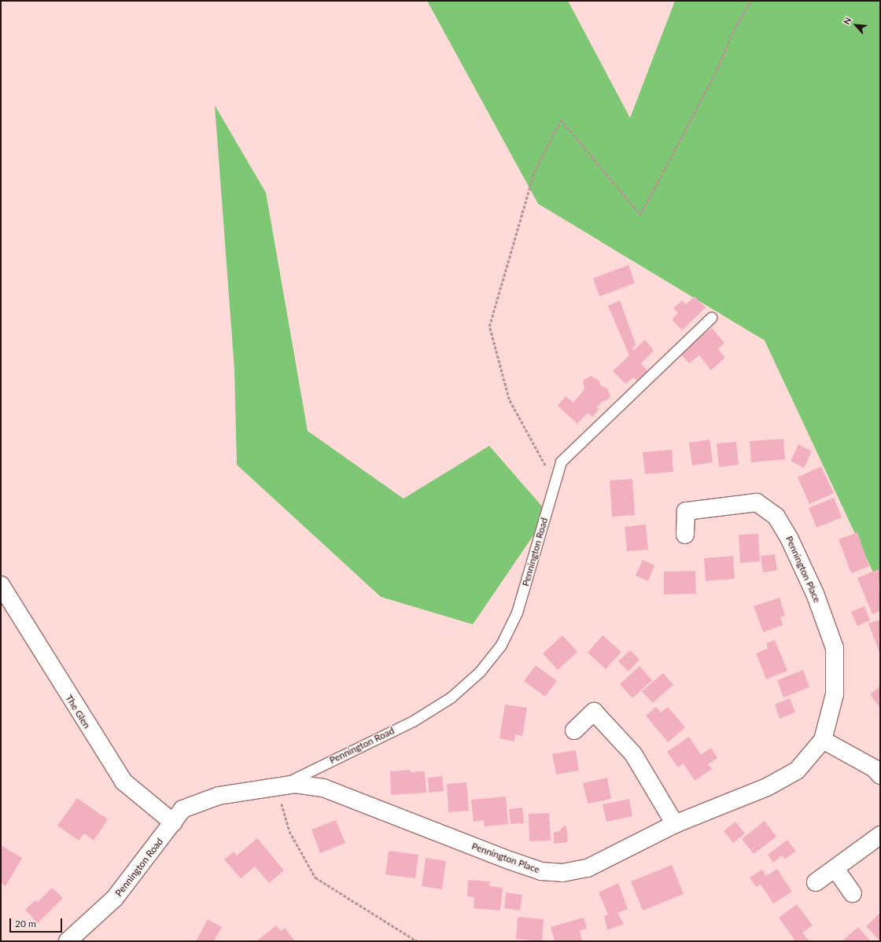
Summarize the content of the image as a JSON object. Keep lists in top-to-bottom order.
{
  "streets": {
    "street": ["Pennington Road", "Pennington Place", "The Glen"]
  },
  "crossings": [
    ["Pennington Road", "Pennington Place"],
    ["Pennington Road", "The Glen"]
  ],
  "scale_bar": "20 m",
  "north": "top left"
}
